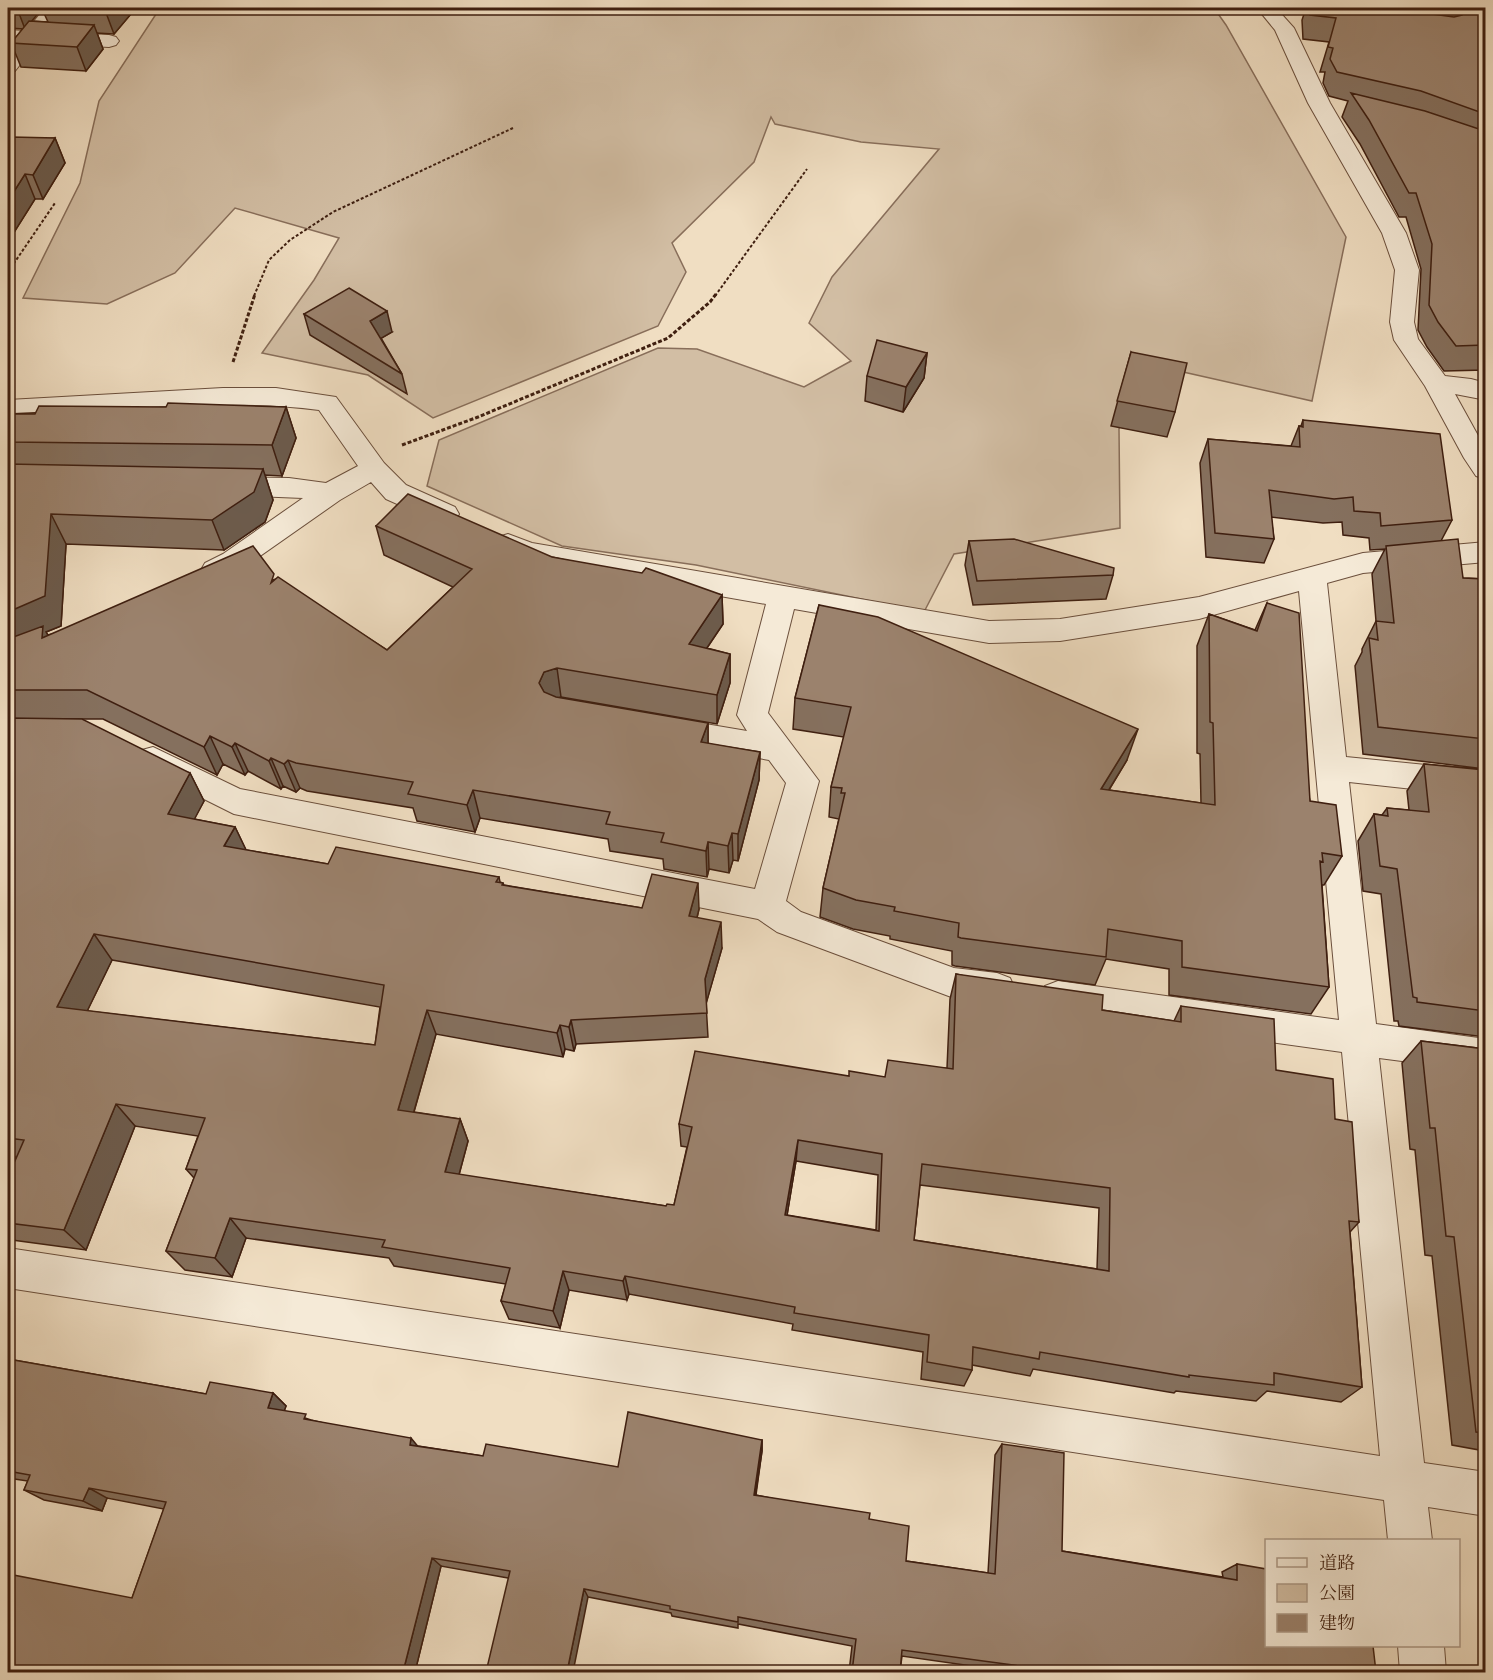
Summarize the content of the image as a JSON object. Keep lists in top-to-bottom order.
{
  "legend": ["道路", "公園", "建物"]
}
